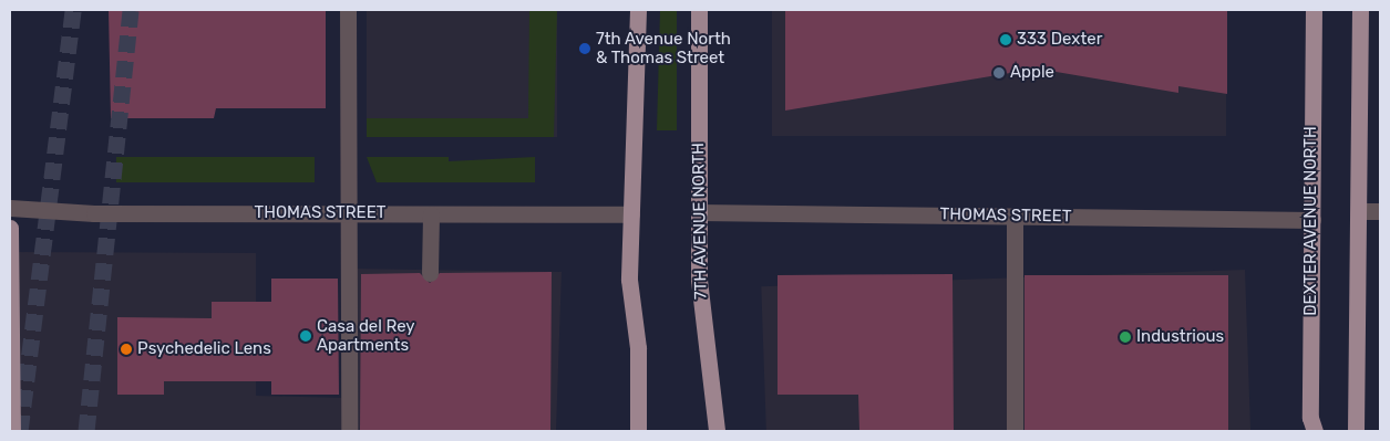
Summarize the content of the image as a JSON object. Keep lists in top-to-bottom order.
{
  "streets": {
    "main road": ["7TH AVENUE NORTH", "DEXTER AVENUE NORTH"],
    "street": ["THOMAS STREET"]
  },
  "crossings": [
    ["THOMAS STREET", "7TH AVENUE NORTH"],
    ["THOMAS STREET", "DEXTER AVENUE NORTH"]
  ],
  "places": [
    "333 Dexter",
    "7th Avenue North & Thomas Street",
    "Apple",
    "Casa del Rey Apartments",
    "Industrious",
    "Psychedelic Lens"
  ]
}
